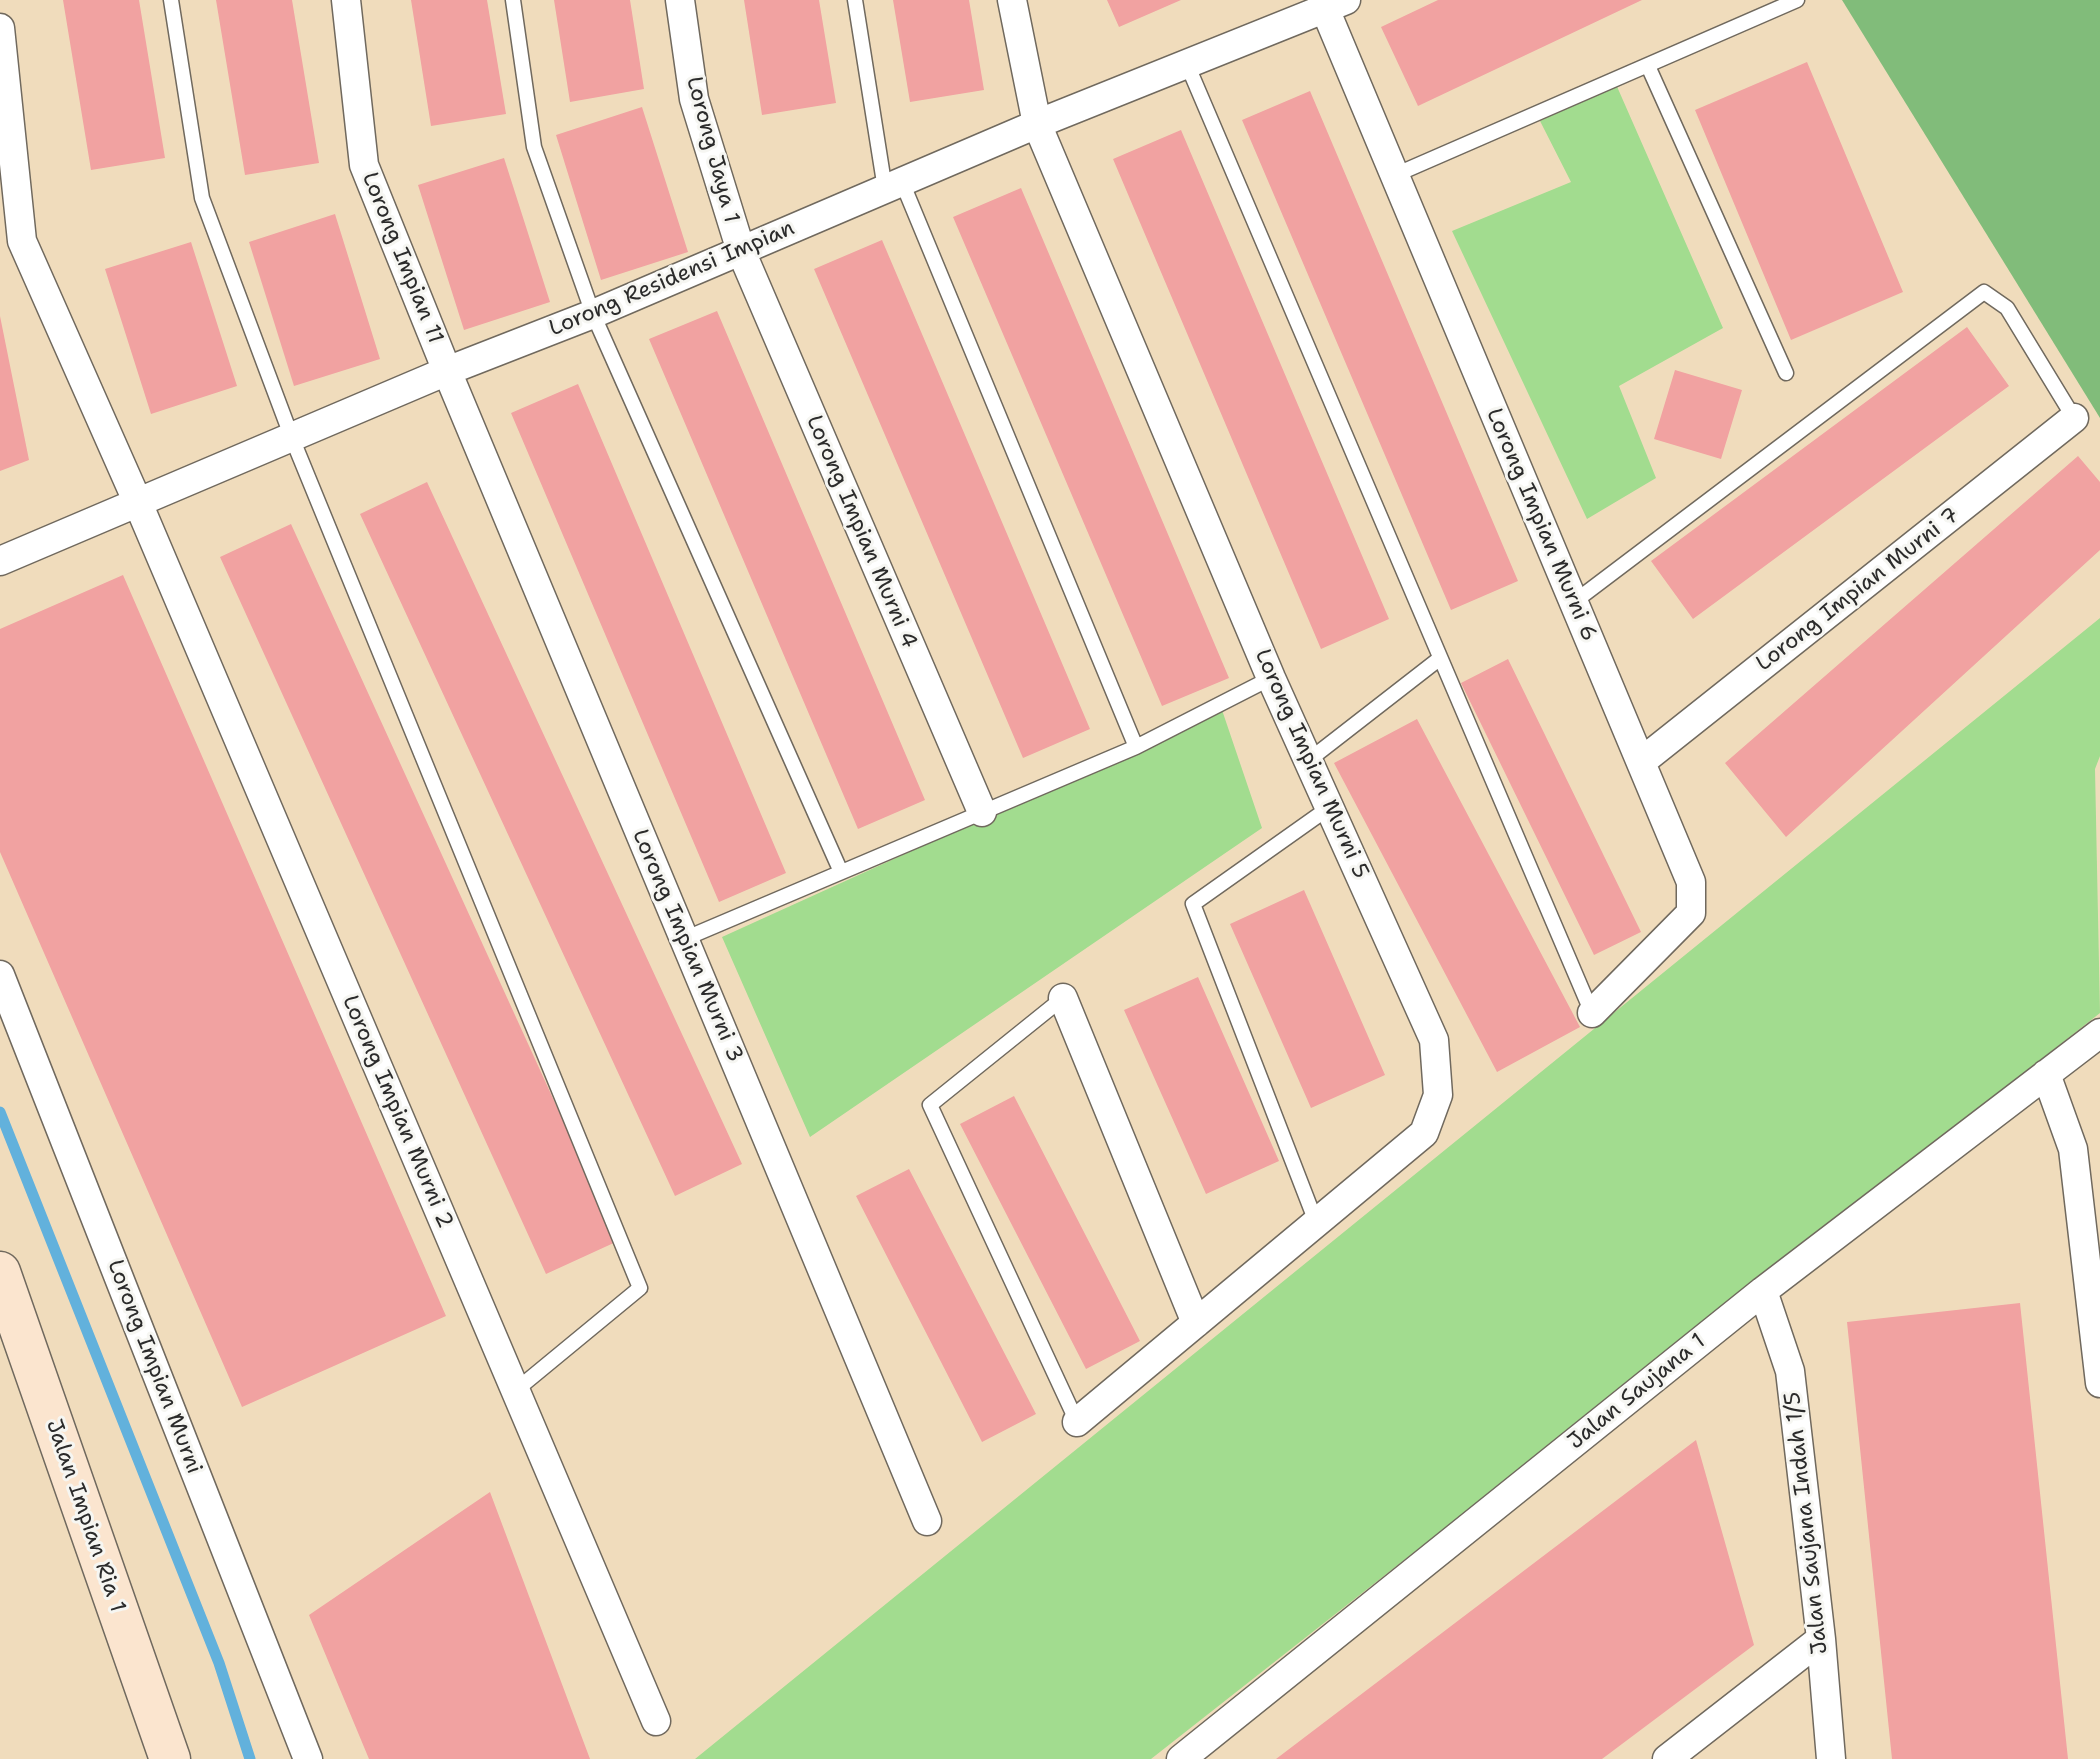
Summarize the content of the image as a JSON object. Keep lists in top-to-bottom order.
{
  "streets": {
    "street": [
      "Lorong Jaya 1",
      "Lorong Impian 11",
      "Lorong Residensi Impian",
      "Lorong Impian Murni 6",
      "Lorong Impian Murni 4",
      "Lorong Impian Murni 7",
      "Lorong Impian Murni 5",
      "Lorong Impian Murni 3",
      "Lorong Impian Murni 2",
      "Lorong Impian Murni",
      "Jalan Saujana 1",
      "Jalan Impian Ria 1",
      "Jalan Saujana Indah 1/5"
    ]
  },
  "crossings": [
    ["Lorong Jaya 1", "Lorong Residensi Impian"],
    ["Lorong Jaya 1", "Lorong Impian Murni 4"],
    ["Lorong Impian 11", "Lorong Residensi Impian"],
    ["Lorong Impian 11", "Lorong Impian Murni 3"],
    ["Lorong Residensi Impian", "Lorong Impian Murni 6"],
    ["Lorong Residensi Impian", "Lorong Impian Murni 4"],
    ["Lorong Residensi Impian", "Lorong Impian Murni 5"],
    ["Lorong Residensi Impian", "Lorong Impian Murni 3"],
    ["Lorong Residensi Impian", "Lorong Impian Murni 2"],
    ["Lorong Impian Murni 6", "Lorong Impian Murni 7"],
    ["Jalan Saujana 1", "Jalan Saujana Indah 1/5"]
  ]
}
